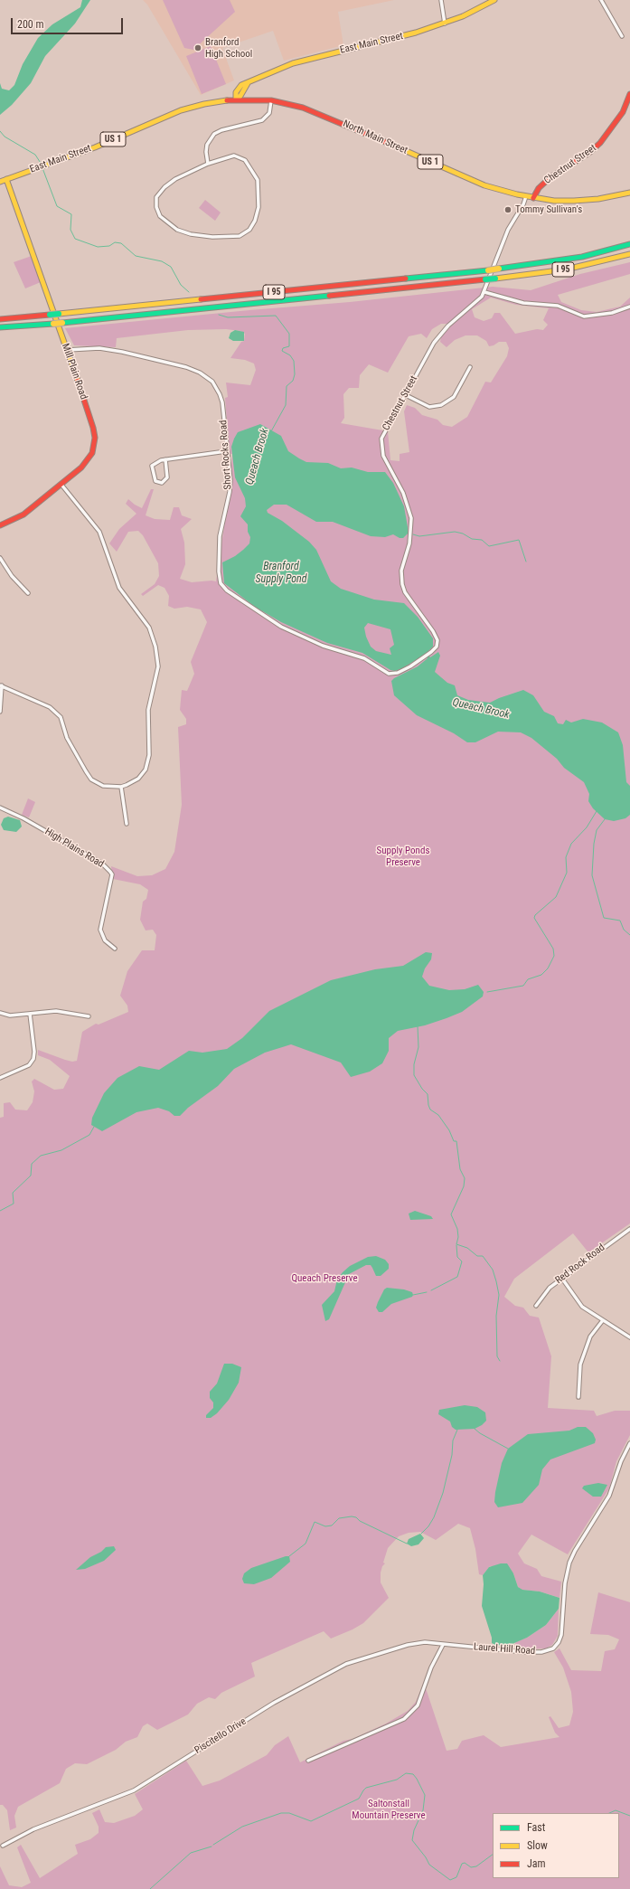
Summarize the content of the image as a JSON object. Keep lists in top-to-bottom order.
{
  "streets": {
    "main road": [
      "East Main Street",
      "North Main Street",
      "US 1",
      "Chestnut Street",
      "I 95",
      "Mill Plain Road"
    ],
    "street": [
      "Short Rocks Road",
      "High Plains Road",
      "Red Rock Road",
      "Laurel Hill Road",
      "Piscitello Drive"
    ]
  },
  "crossings": [
    ["East Main Street", "North Main Street"],
    ["East Main Street", "Mill Plain Road"],
    ["North Main Street", "Chestnut Street"],
    ["Chestnut Street", "Short Rocks Road"],
    ["Mill Plain Road", "Short Rocks Road"],
    ["Laurel Hill Road", "Piscitello Drive"]
  ],
  "water": ["Queach Brook", "Branford Supply Pond"],
  "parks": ["Supply Ponds Preserve", "Queach Preserve", "Saltonstall Mountain Preserve"],
  "places": ["Branford High School", "Tommy Sullivan's"],
  "legend": ["Fast", "Slow", "Jam"],
  "scale_bar": "200 m"
}
